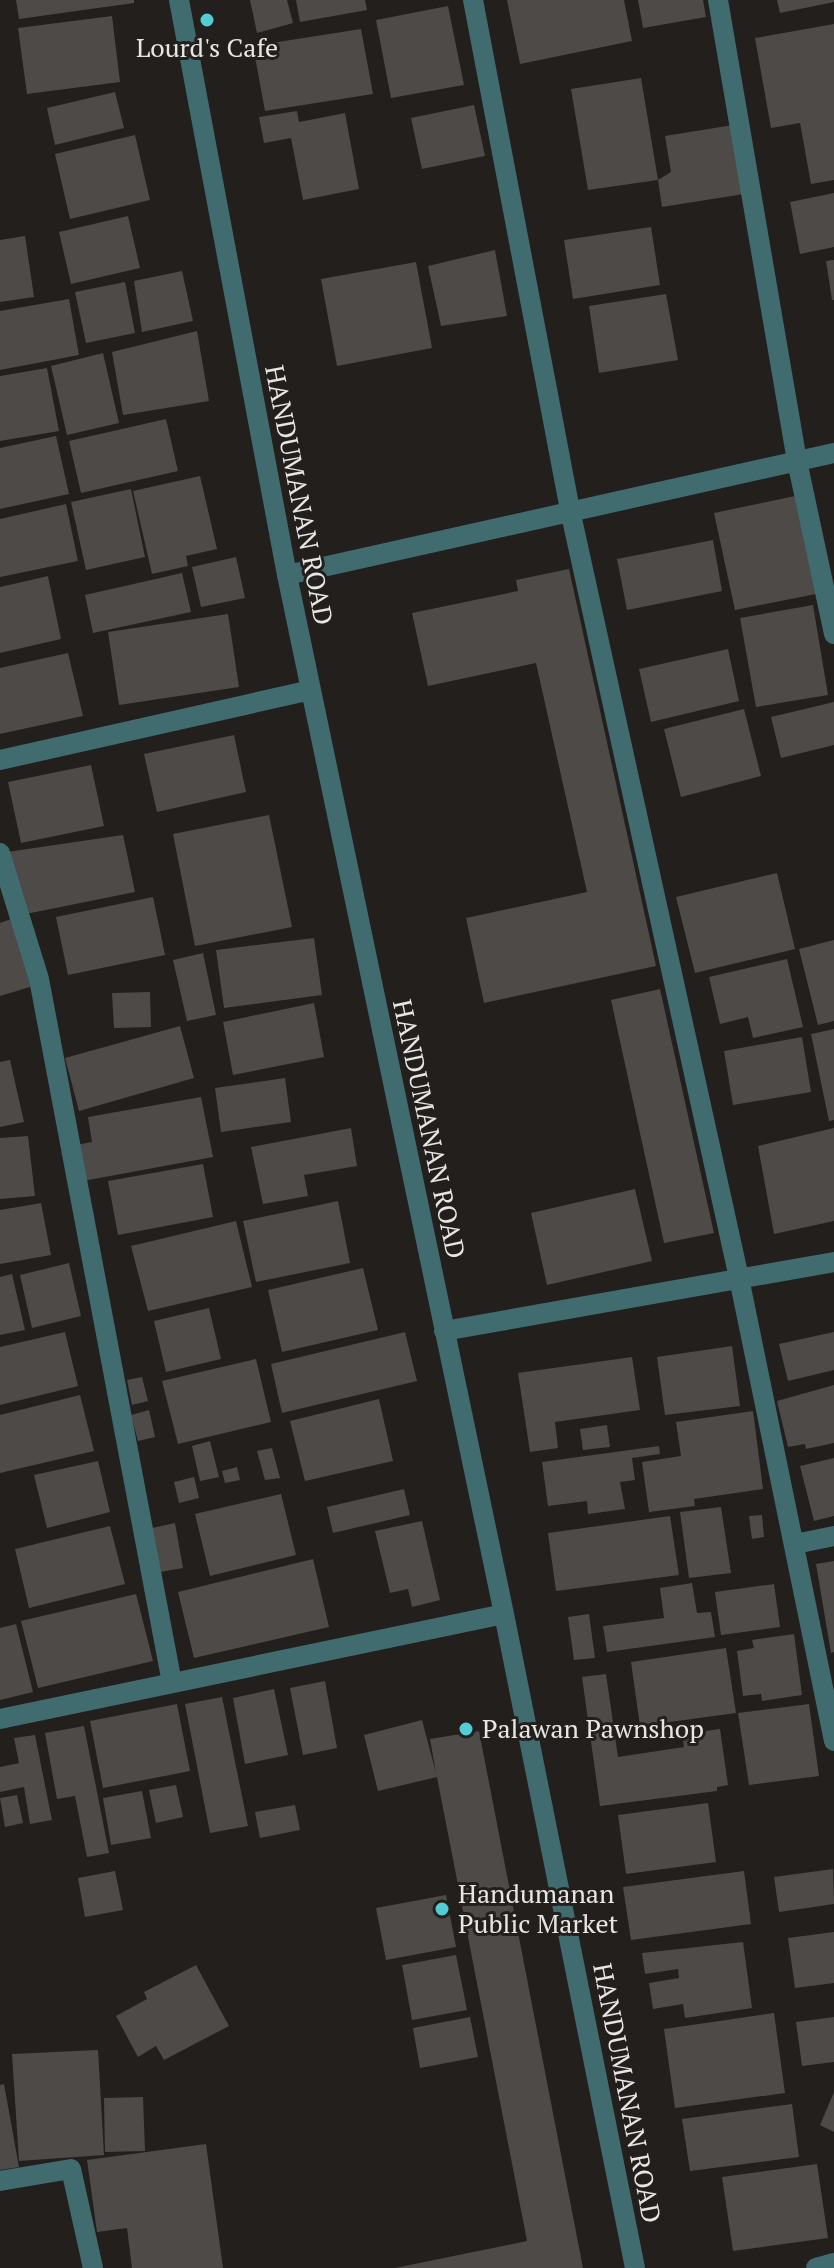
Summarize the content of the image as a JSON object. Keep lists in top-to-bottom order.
{
  "streets": {
    "street": ["HANDUMANAN ROAD"]
  },
  "places": ["Lourd's Cafe", "Palawan Pawnshop", "Handumanan Public Market"]
}
